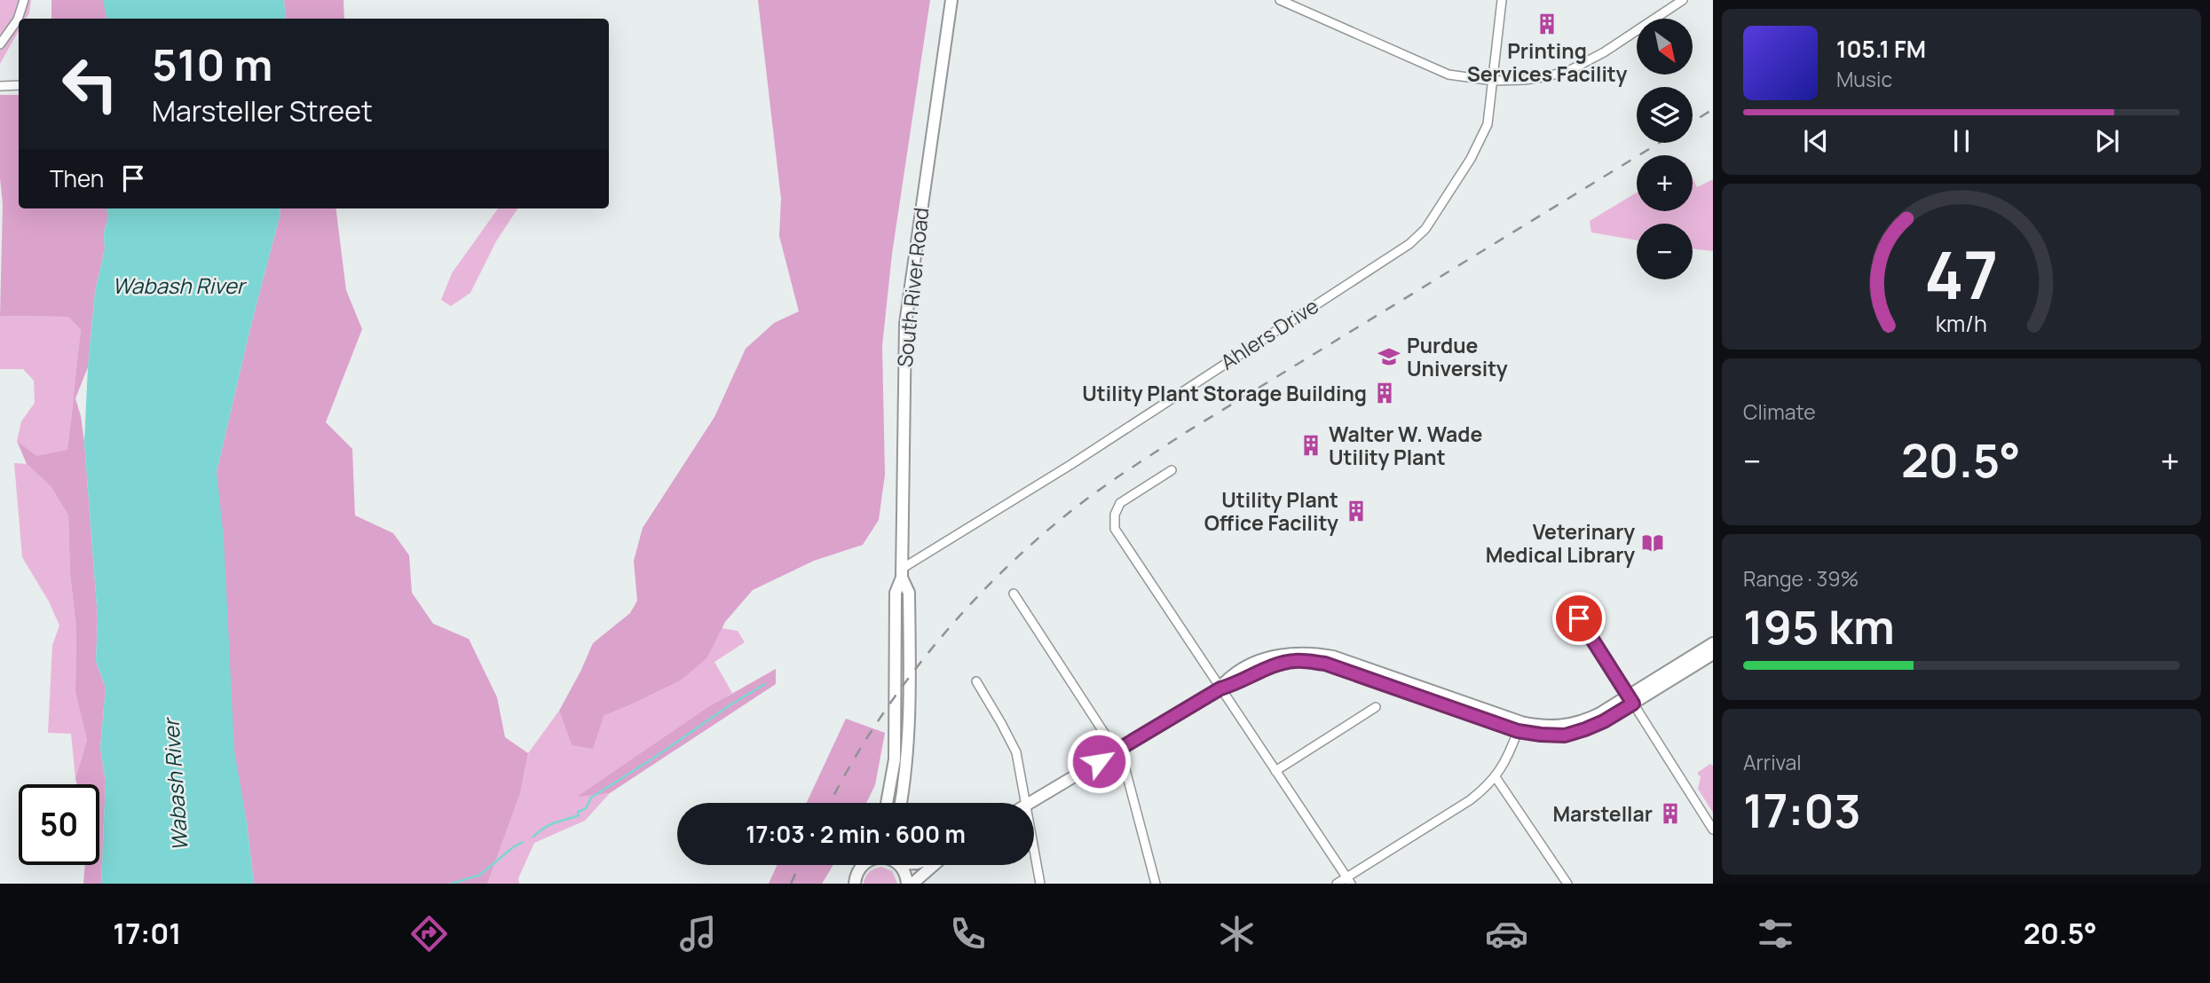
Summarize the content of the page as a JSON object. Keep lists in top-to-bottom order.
{
  "streets": {
    "main road": ["South River Road"],
    "street": ["Ahlers Drive"]
  },
  "crossings": [
    ["South River Road", "Ahlers Drive"]
  ],
  "water": ["Wabash River"],
  "places": {
    "building": [
      "Printing Services Facility",
      "Utility Plant Storage Building",
      "Walter W. Wade Utility Plant",
      "Utility Plant Office Facility",
      "Marstellar"
    ],
    "school or university": ["Purdue University"],
    "library": ["Veterinary Medical Library"]
  },
  "north": "bottom right",
  "page": {
    "map_buttons": ["+", "−"],
    "turn": ["510 m", "Marsteller Street"],
    "song": ["105.1 FM", "Music"],
    "then": "Then",
    "tile": [
      "Climate",
      ["Range · 39%", "195 km"],
      ["Arrival", "17:03"]
    ],
    "heat": ["−", "20.5°", "+"],
    "limit": "50",
    "trip": "17:03 · 2 min · 600 m",
    "tabs": ["17:01", "20.5°"],
    "gauge": ["47", "km/h"]
  }
}
